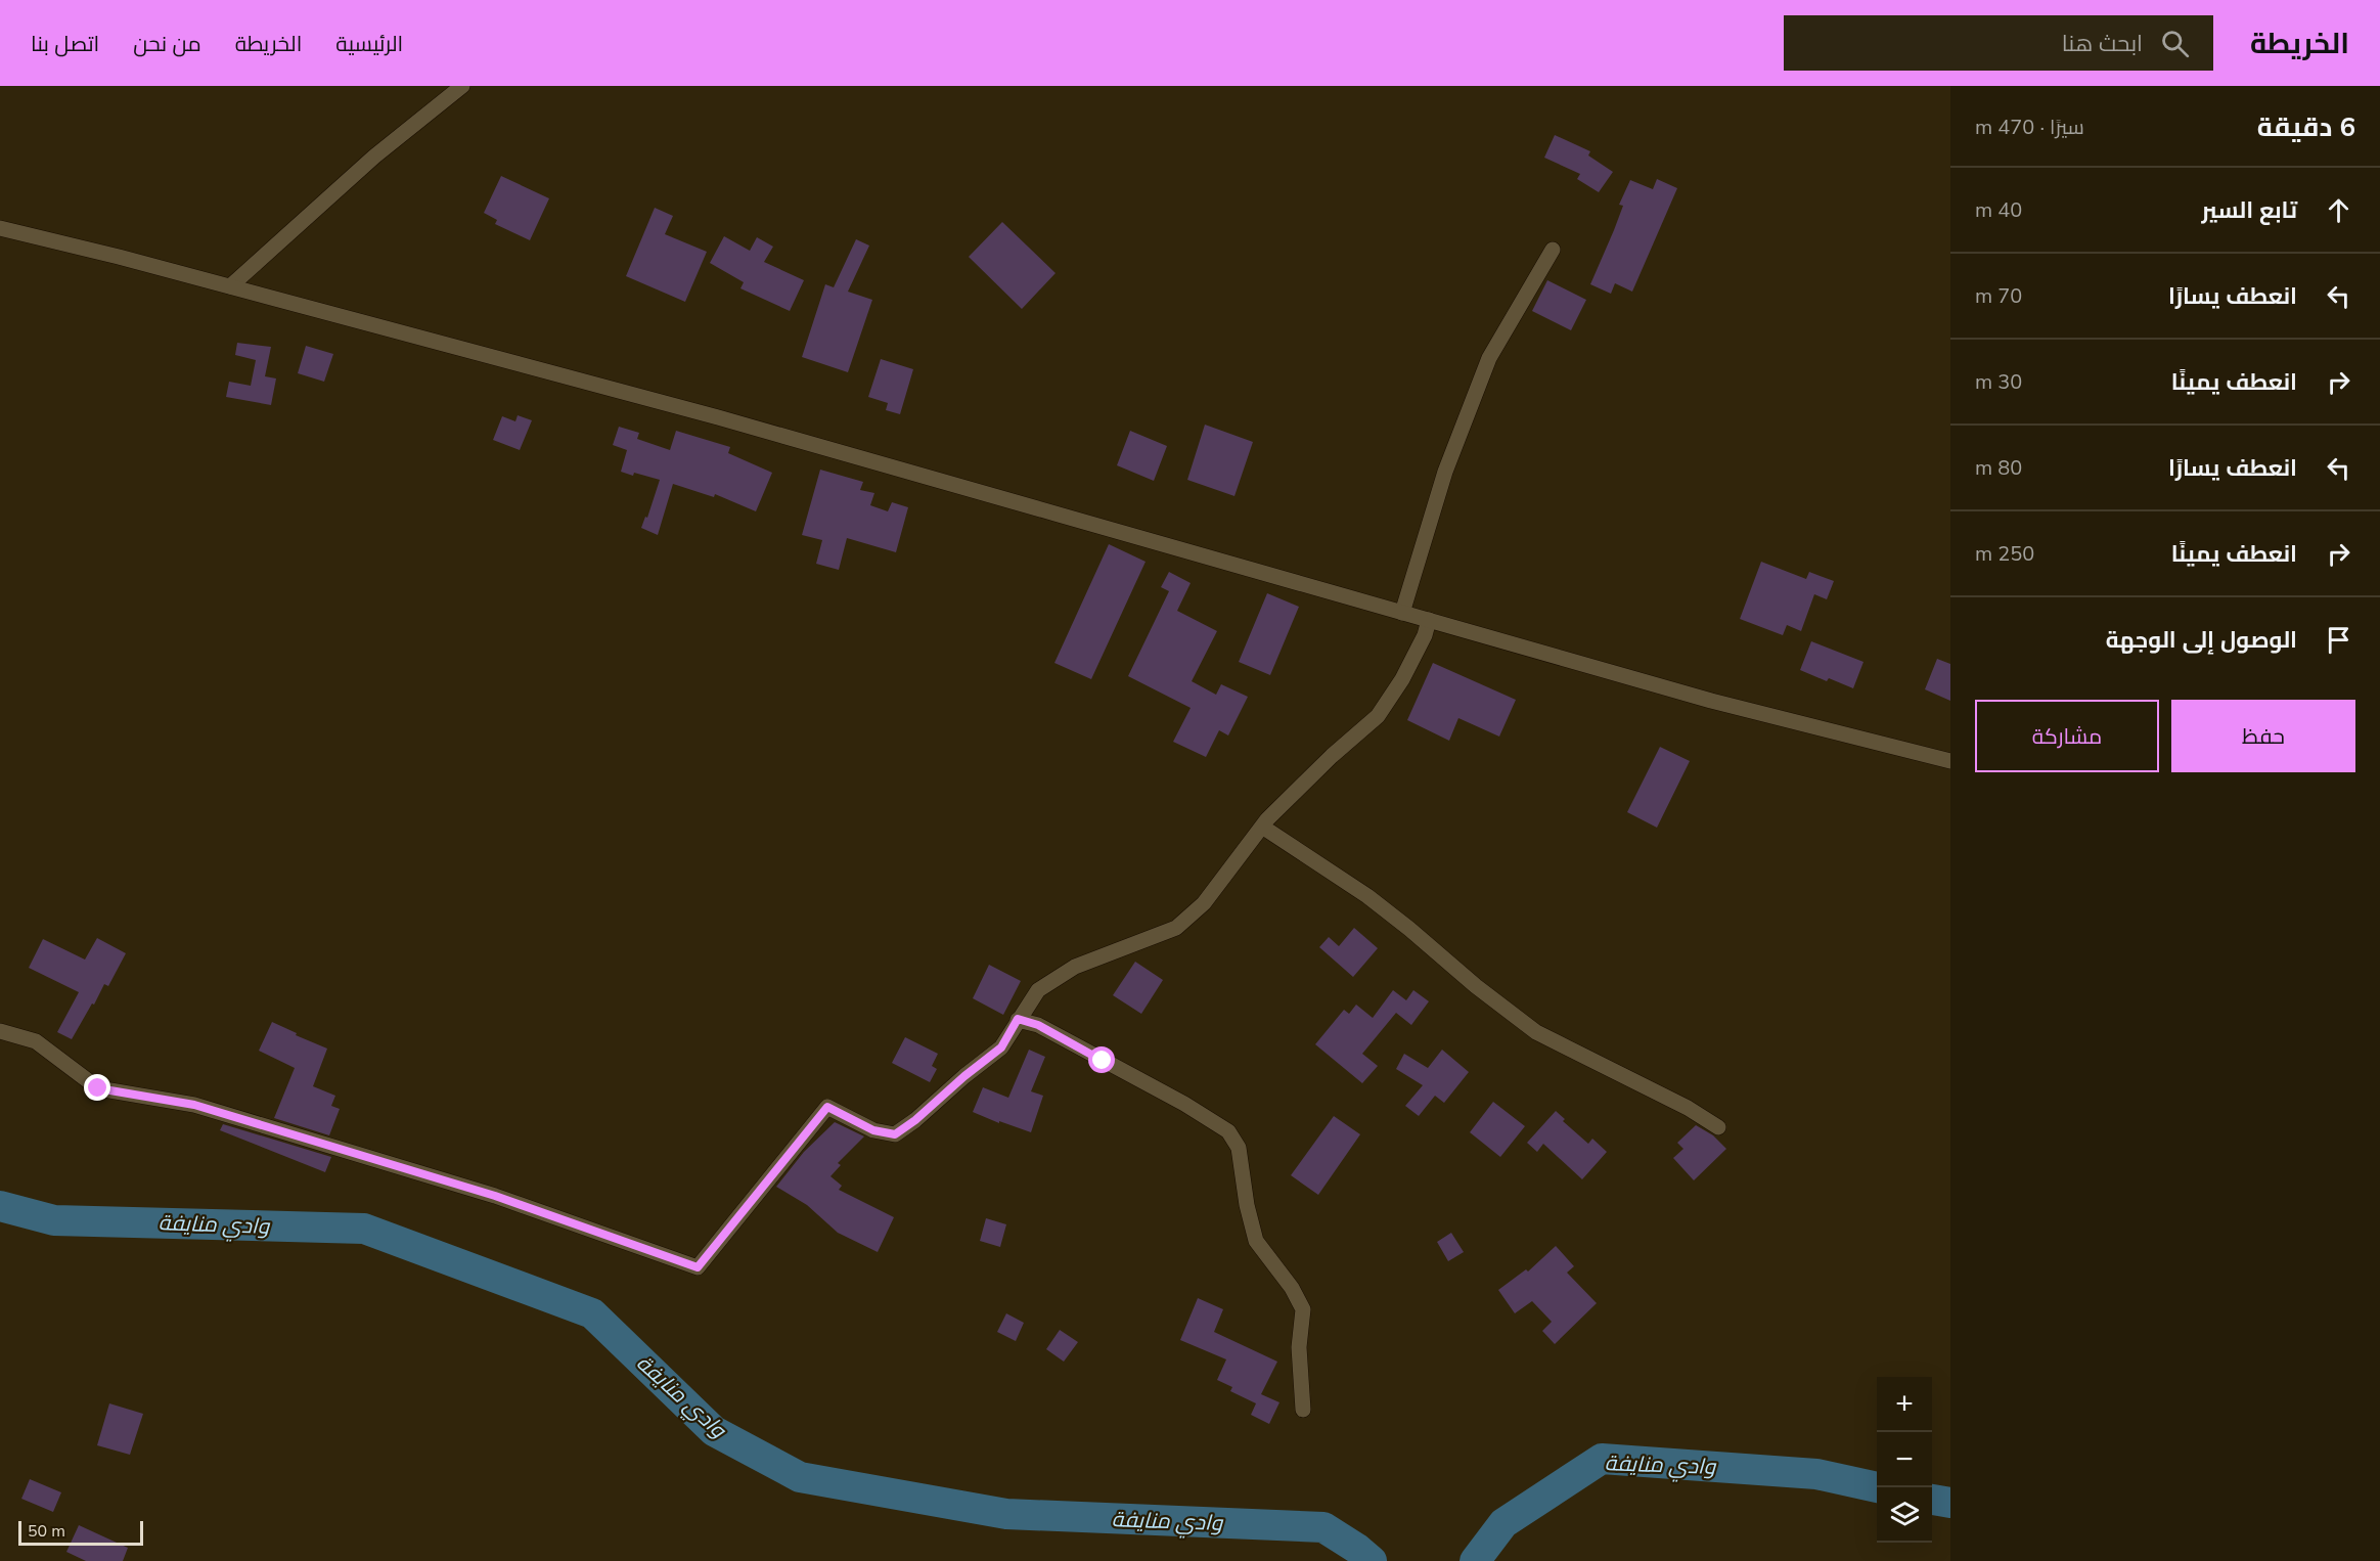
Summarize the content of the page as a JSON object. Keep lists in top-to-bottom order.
{
  "water": ["وادي منايفة"],
  "scale_bar": "50 m",
  "page": {
    "header": "الخريطة",
    "search": "ابحث هنا",
    "nav": [
      "الرئيسية",
      "الخريطة",
      "من نحن",
      "اتصل بنا"
    ],
    "heading": ["6 دقيقة", "سيرًا · 470 m"],
    "list": [
      ["تابع السير", "40 m"],
      ["انعطف يسارًا", "70 m"],
      ["انعطف يمينًا", "30 m"],
      ["انعطف يسارًا", "80 m"],
      ["انعطف يمينًا", "250 m"],
      "الوصول إلى الوجهة"
    ],
    "buttons": ["حفظ", "مشاركة"],
    "map_buttons": ["+", "−"],
    "scale": "50 m"
  }
}
